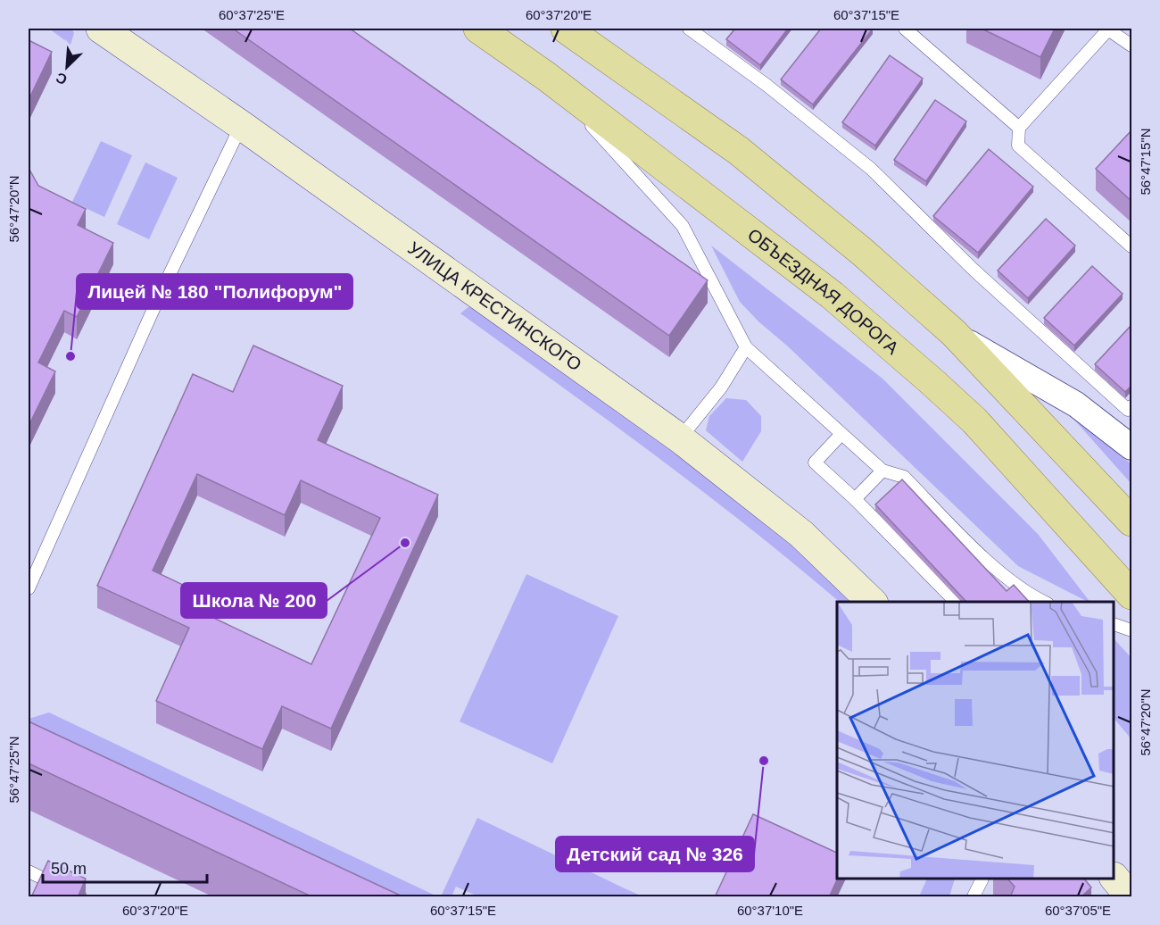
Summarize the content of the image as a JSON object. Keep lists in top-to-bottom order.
{
  "streets": {
    "main road": ["ОБЪЕЗДНАЯ ДОРОГА"],
    "street": ["УЛИЦА КРЕСТИНСКОГО"]
  },
  "places": ["Лицей № 180 \"Полифорум\"", "Школа № 200", "Детский сад № 326"],
  "scale_bar": "50 m",
  "north": "bottom left",
  "coordinates": [
    "60°37'25\"E",
    "60°37'20\"E",
    "60°37'15\"E",
    "56°47'15\"N",
    "56°47'20\"N",
    "56°47'25\"N",
    "60°37'10\"E",
    "60°37'05\"E"
  ]
}
